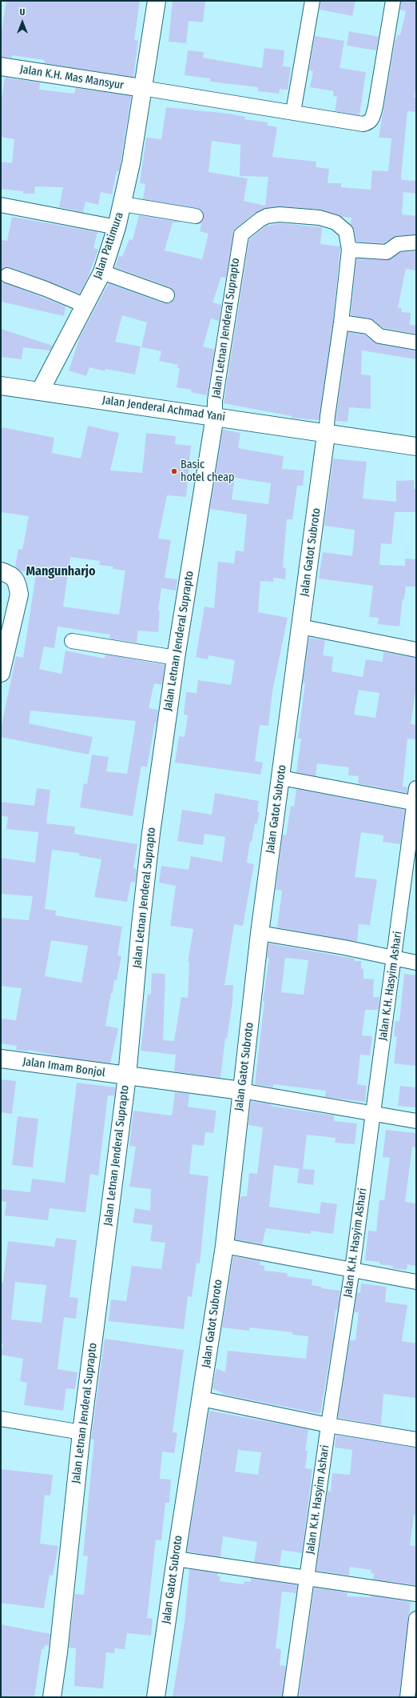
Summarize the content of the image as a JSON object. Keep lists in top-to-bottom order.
{
  "streets": {
    "street": [
      "Jalan K.H. Mas Mansyur",
      "Jalan Pattimura",
      "Jalan Letnan Jenderal Suprapto",
      "Jalan Jenderal Achmad Yani",
      "Jalan Gatot Subroto",
      "Jalan K.H. Hasyim Ashari",
      "Jalan Imam Bonjol"
    ]
  },
  "crossings": [
    ["Jalan K.H. Mas Mansyur", "Jalan Pattimura"],
    ["Jalan Pattimura", "Jalan Jenderal Achmad Yani"],
    ["Jalan Letnan Jenderal Suprapto", "Jalan Jenderal Achmad Yani"],
    ["Jalan Letnan Jenderal Suprapto", "Jalan Gatot Subroto"],
    ["Jalan Letnan Jenderal Suprapto", "Jalan Imam Bonjol"],
    ["Jalan Jenderal Achmad Yani", "Jalan Gatot Subroto"],
    ["Jalan Gatot Subroto", "Jalan Imam Bonjol"]
  ],
  "districts": ["Mangunharjo"],
  "places": ["Basic hotel cheap"],
  "north": "top"
}
